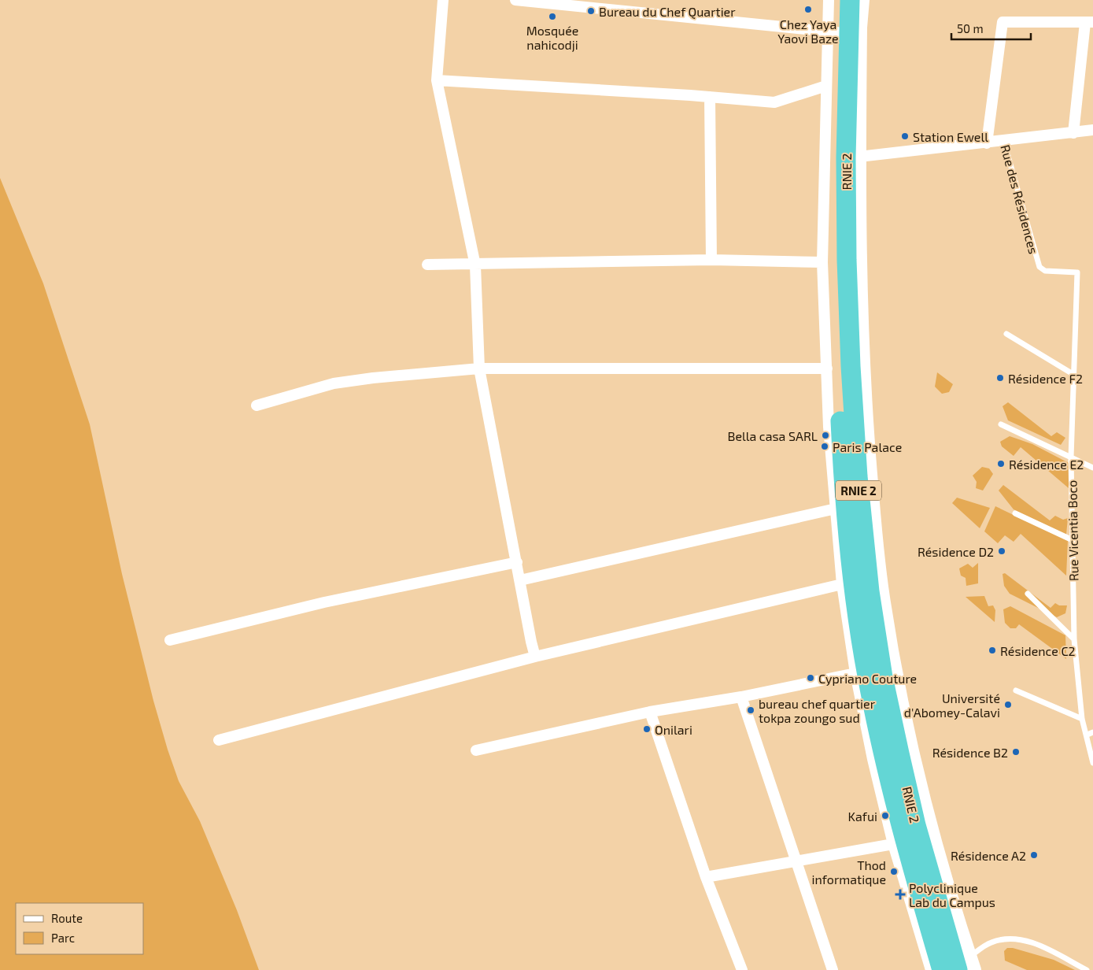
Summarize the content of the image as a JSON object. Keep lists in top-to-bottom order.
{
  "streets": {
    "highway": ["RNIE 2"],
    "lane": ["Rue des Résidences", "Rue Vicentia Boco"]
  },
  "crossings": [
    ["Rue des Résidences", "Rue Vicentia Boco"]
  ],
  "places": {
    "other": [
      "Chez Yaya Yaovi Baze",
      "Bureau du Chef Quartier",
      "Mosquée nahicodji",
      "Station Ewell",
      "Résidence F2",
      "Bella casa SARL",
      "Paris Palace",
      "Résidence E2",
      "Résidence D2",
      "Résidence C2",
      "Cypriano Couture",
      "Université d'Abomey-Calavi",
      "bureau chef quartier tokpa zoungo sud",
      "Onilari",
      "Résidence B2",
      "Kafui",
      "Résidence A2",
      "Thod informatique"
    ],
    "health": ["Polyclinique Lab du Campus"]
  },
  "legend": ["Route", "Parc"],
  "scale_bar": "50 m"
}
